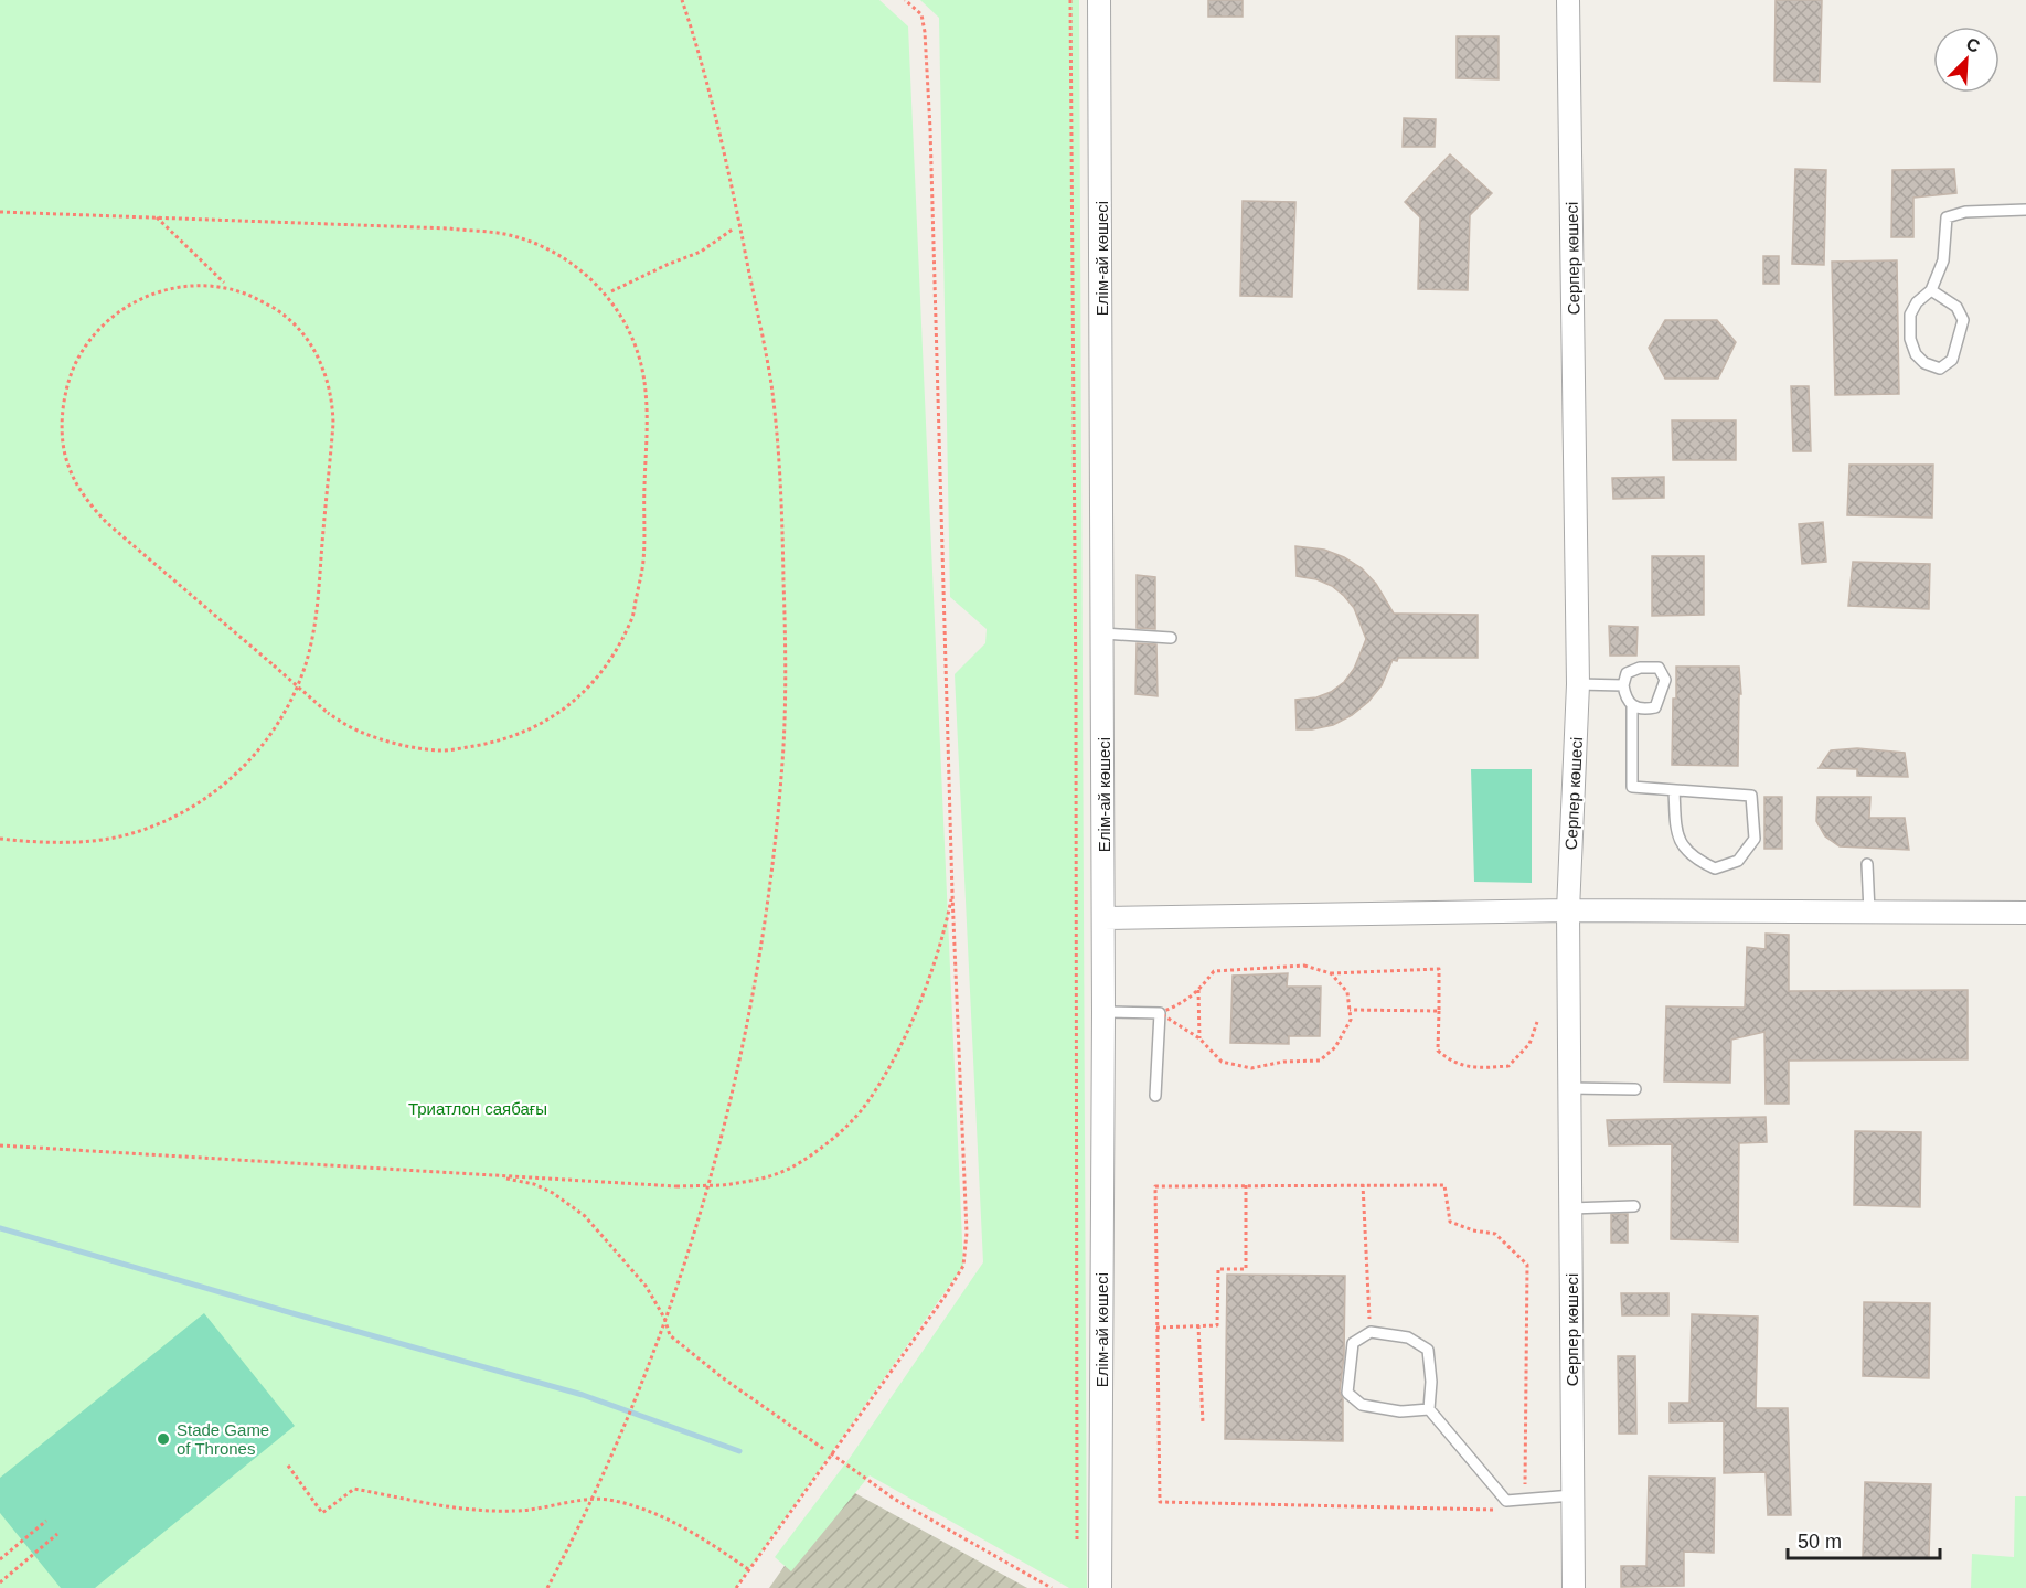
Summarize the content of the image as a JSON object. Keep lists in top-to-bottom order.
{
  "streets": {
    "street": ["Елім-ай көшесі", "Серпер көшесі"]
  },
  "parks": ["Триатлон саябағы"],
  "places": ["Stade Game of Thrones"],
  "scale_bar": "50 m",
  "north": "top right"
}
